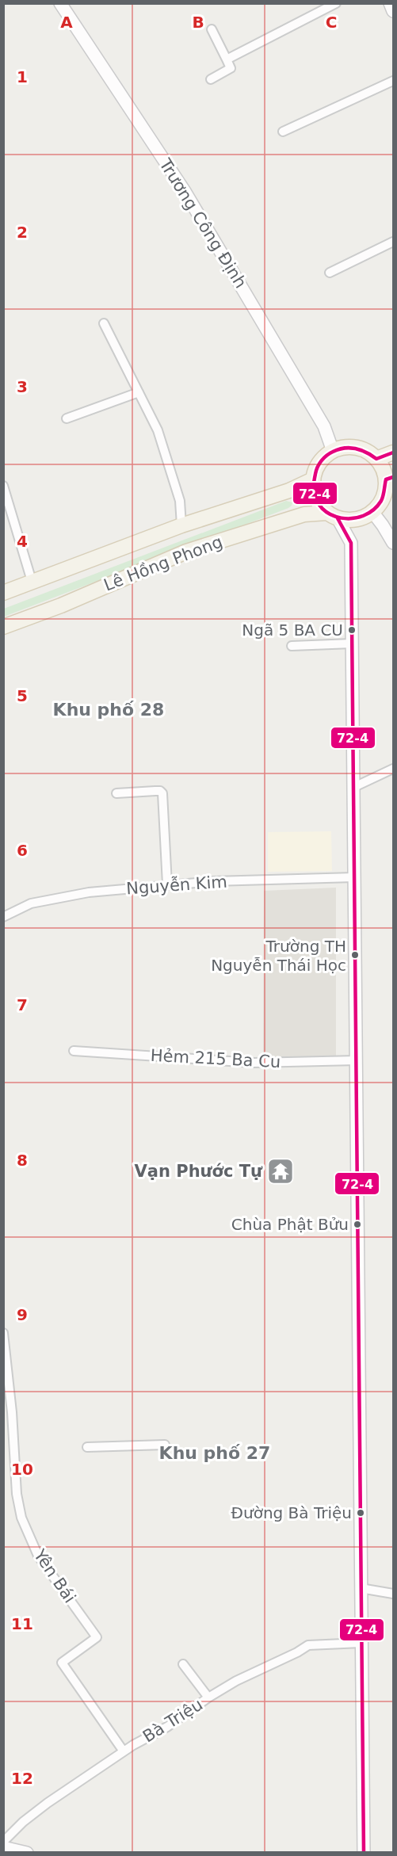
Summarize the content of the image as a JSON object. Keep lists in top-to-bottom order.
{
  "streets": {
    "main road": ["Trương Công Định", "Lê Hồng Phong"],
    "street": [
      "Nguyễn Kim",
      "Hẻm 215 Ba Cu",
      "Yên Bái",
      "Bà Triệu"
    ]
  },
  "crossings": [
    ["Trương Công Định", "Lê Hồng Phong"],
    ["Yên Bái", "Bà Triệu"]
  ],
  "districts": ["Khu phố 28", "Khu phố 27"],
  "places": {
    "other": [
      "Ngã 5 BA CU",
      "Trường TH Nguyễn Thái Học",
      "Chùa Phật Bửu",
      "Đường Bà Triệu"
    ],
    "temple": ["Vạn Phước Tự"]
  },
  "lines": ["transit line 72-4"],
  "grid": {
    "columns": ["A", "B", "C"],
    "rows": [
      "1",
      "2",
      "3",
      "4",
      "5",
      "6",
      "7",
      "8",
      "9",
      "10",
      "11",
      "12"
    ]
  }
}
